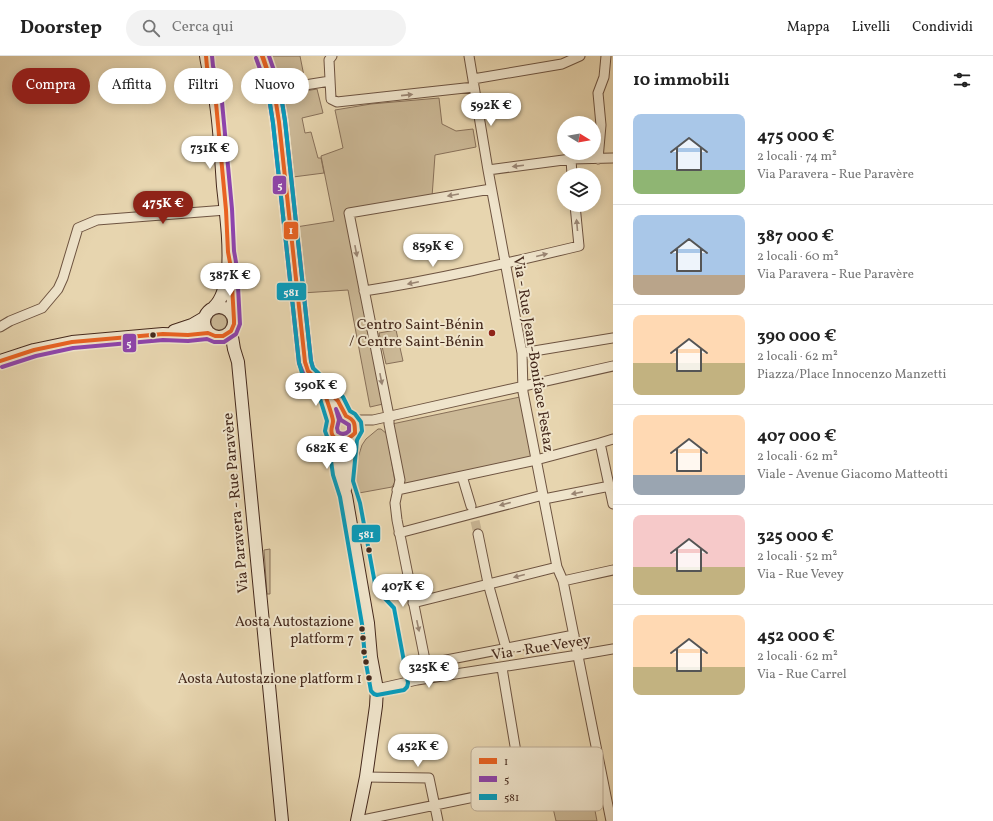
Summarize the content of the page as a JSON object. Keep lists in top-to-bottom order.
{
  "streets": {
    "street": ["Via - Rue Jean-Boniface Festaz", "Via Paravera - Rue Paravère", "Via - Rue Vevey"]
  },
  "crossings": [
    ["Via - Rue Jean-Boniface Festaz", "Via - Rue Vevey"]
  ],
  "places": ["Centro Saint-Bénin / Centre Saint-Bénin", "Aosta Autostazione platform 7", "Aosta Autostazione platform 1"],
  "lines": ["transit line 1", "transit line 5", "transit line 581"],
  "legend": ["1", "5", "581"],
  "north": "right",
  "page": {
    "header": "Doorstep",
    "search": "Cerca qui",
    "nav": ["Mappa", "Livelli", "Condividi"],
    "heading": "10 immobili",
    "chip": [
      "Compra",
      "Affitta",
      "Filtri",
      "Nuovo"
    ],
    "price": [
      "592K €",
      "731K €",
      "475K €",
      "859K €",
      "387K €",
      "390K €",
      "682K €",
      "407K €",
      "325K €",
      "452K €"
    ],
    "list": [
      {
        "name": "475 000 €",
        "note": "2 locali · 74 m² · Via Paravera - Rue Paravère"
      },
      {
        "name": "387 000 €",
        "note": "2 locali · 60 m² · Via Paravera - Rue Paravère"
      },
      {
        "name": "390 000 €",
        "note": "2 locali · 62 m² · Piazza/Place Innocenzo Manzetti"
      },
      {
        "name": "407 000 €",
        "note": "2 locali · 62 m² · Viale - Avenue Giacomo Matteotti"
      },
      {
        "name": "325 000 €",
        "note": "2 locali · 52 m² · Via - Rue Vevey"
      },
      {
        "name": "452 000 €",
        "note": "2 locali · 62 m² · Via - Rue Carrel"
      }
    ]
  }
}
